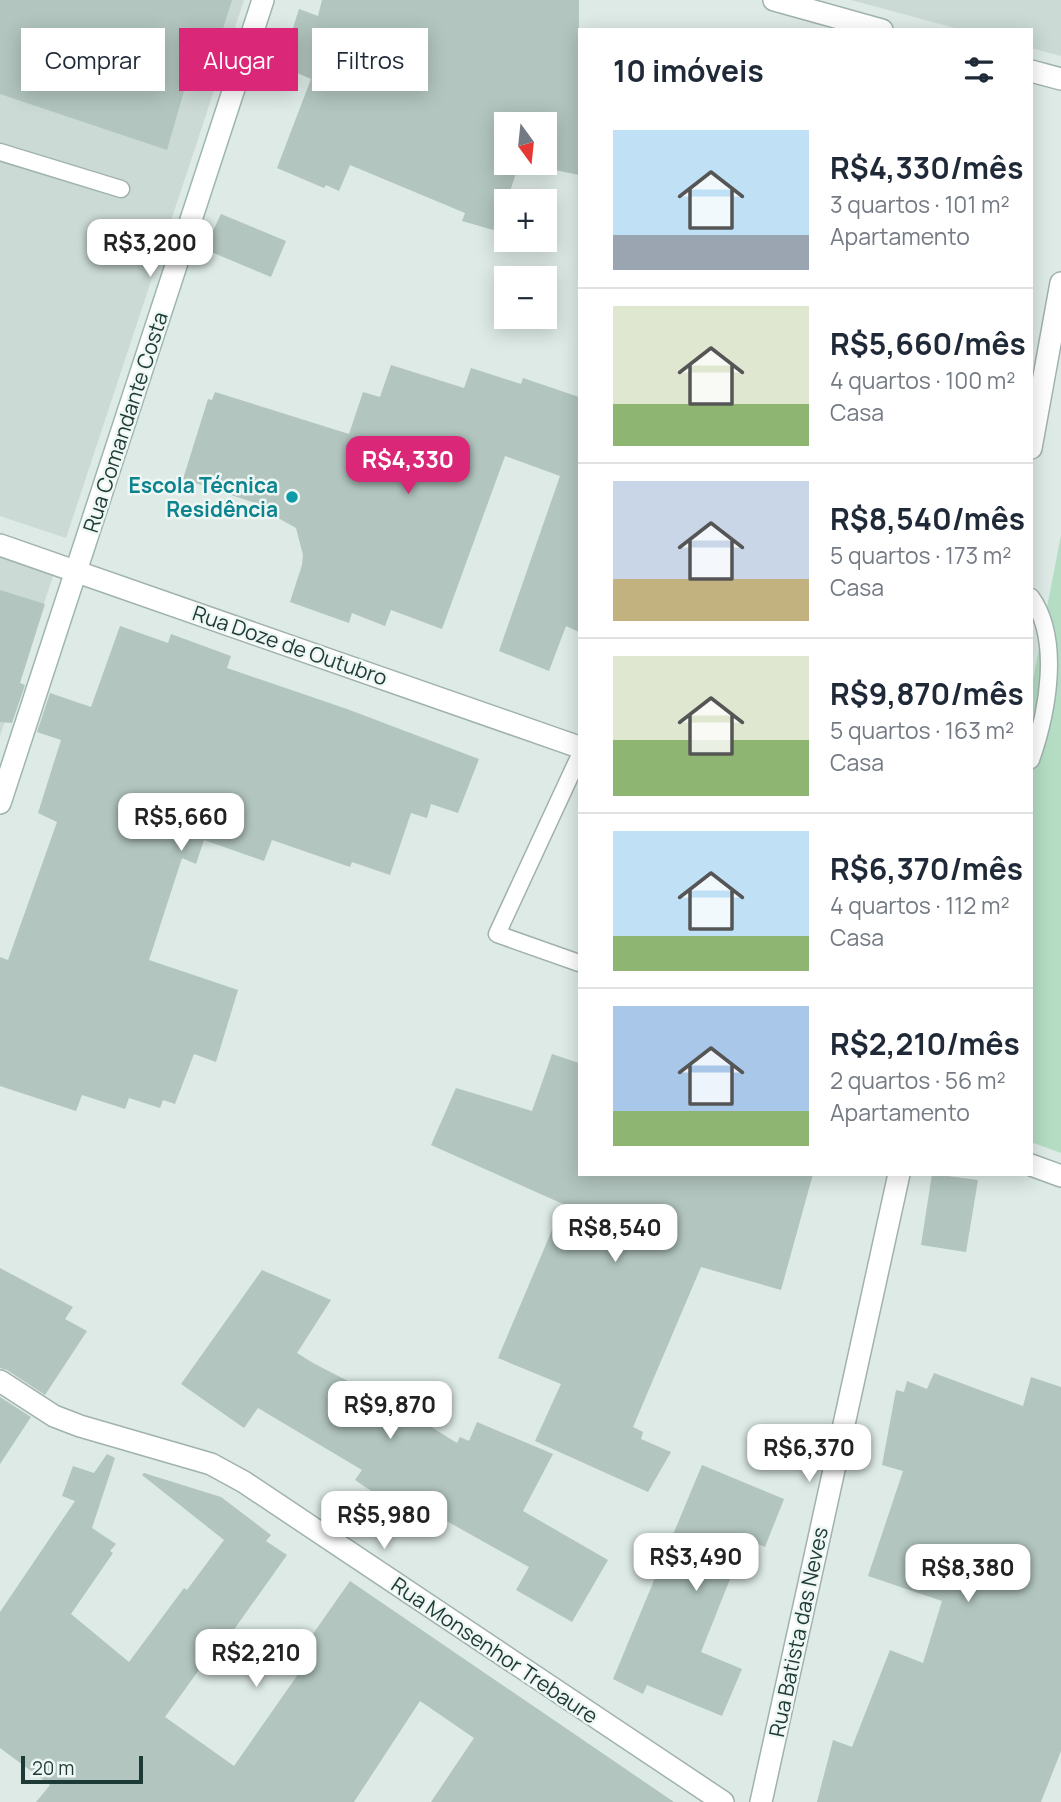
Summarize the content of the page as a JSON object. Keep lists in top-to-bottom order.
{
  "streets": {
    "street": [
      "Rua Comandante Costa",
      "Rua Doze de Outubro",
      "Rua Batista das Neves",
      "Rua Monsenhor Trebaure"
    ]
  },
  "crossings": [
    ["Rua Comandante Costa", "Rua Doze de Outubro"]
  ],
  "places": ["Escola Técnica Residência"],
  "scale_bar": "20 m",
  "north": "bottom",
  "page": {
    "chip": ["Comprar", "Alugar", "Filtros"],
    "heading": "10 imóveis",
    "map_buttons": ["+", "−"],
    "list": [
      {
        "name": "R$4,330/mês",
        "note": "3 quartos · 101 m² · Apartamento"
      },
      {
        "name": "R$5,660/mês",
        "note": "4 quartos · 100 m² · Casa"
      },
      {
        "name": "R$8,540/mês",
        "note": "5 quartos · 173 m² · Casa"
      },
      {
        "name": "R$9,870/mês",
        "note": "5 quartos · 163 m² · Casa"
      },
      {
        "name": "R$6,370/mês",
        "note": "4 quartos · 112 m² · Casa"
      },
      {
        "name": "R$2,210/mês",
        "note": "2 quartos · 56 m² · Apartamento"
      }
    ],
    "price": [
      "R$3,200",
      "R$4,330",
      "R$5,660",
      "R$8,540",
      "R$9,870",
      "R$6,370",
      "R$5,980",
      "R$3,490",
      "R$8,380",
      "R$2,210"
    ],
    "scale": "20 m"
  }
}
